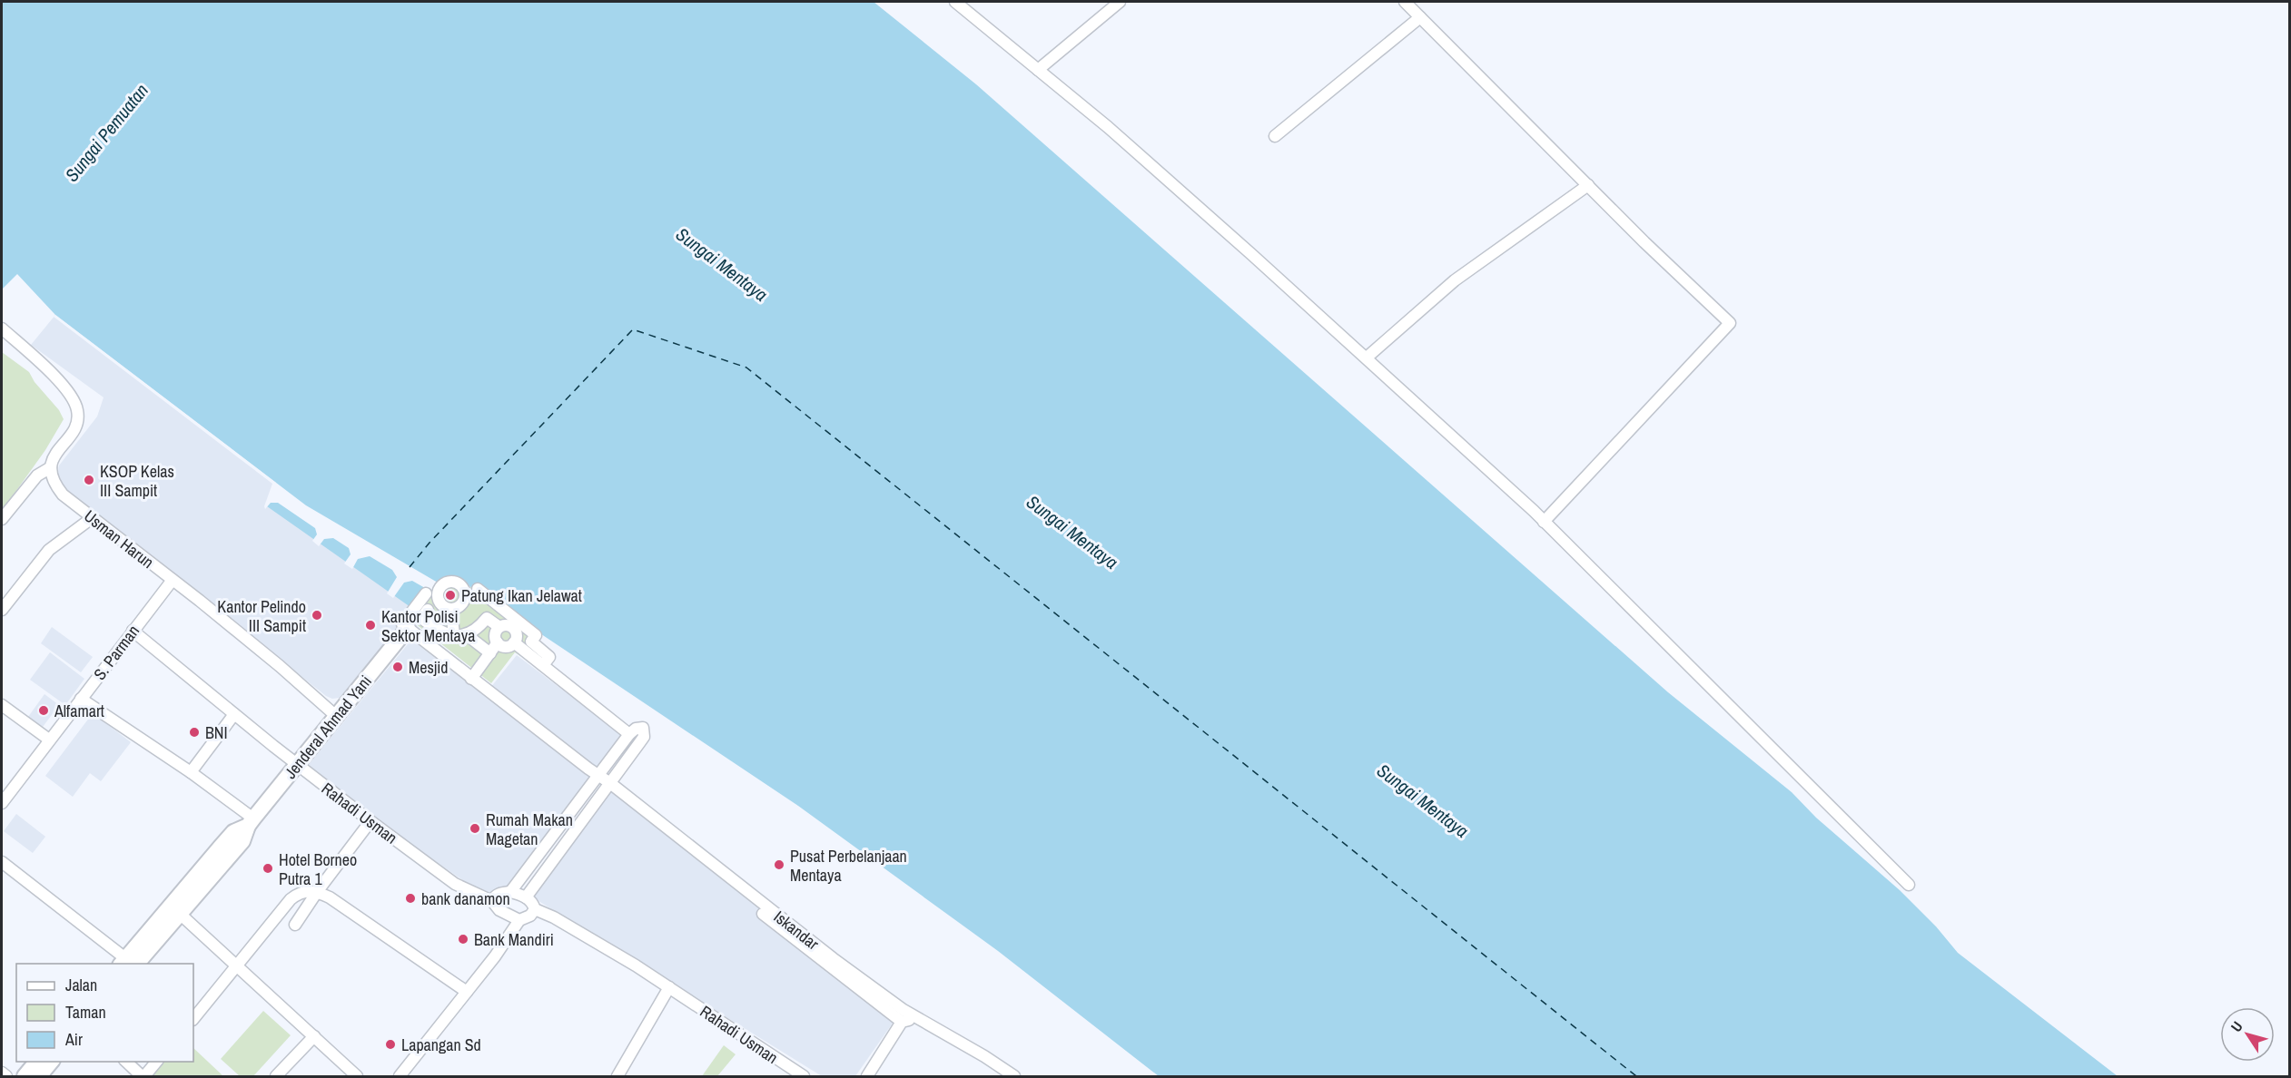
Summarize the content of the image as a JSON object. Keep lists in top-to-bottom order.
{
  "streets": {
    "highway": ["Jenderal Ahmad Yani"],
    "street": [
      "Usman Harun",
      "S. Parman",
      "Rahadi Usman",
      "Iskandar"
    ]
  },
  "crossings": [
    ["Usman Harun", "S. Parman"],
    ["Usman Harun", "Jenderal Ahmad Yani"],
    ["S. Parman", "Rahadi Usman"],
    ["Jenderal Ahmad Yani", "Rahadi Usman"],
    ["Jenderal Ahmad Yani", "Iskandar"]
  ],
  "water": ["Sungai Pemuatan", "Sungai Mentaya"],
  "places": [
    "KSOP Kelas III Sampit",
    "Patung Ikan Jelawat",
    "Kantor Pelindo III Sampit",
    "Kantor Polisi Sektor Mentaya",
    "Mesjid",
    "Alfamart",
    "BNI",
    "Rumah Makan Magetan",
    "Pusat Perbelanjaan Mentaya",
    "Hotel Borneo Putra 1",
    "bank danamon",
    "Bank Mandiri",
    "Lapangan Sd"
  ],
  "legend": ["Jalan", "Taman", "Air"],
  "north": "top left"
}
